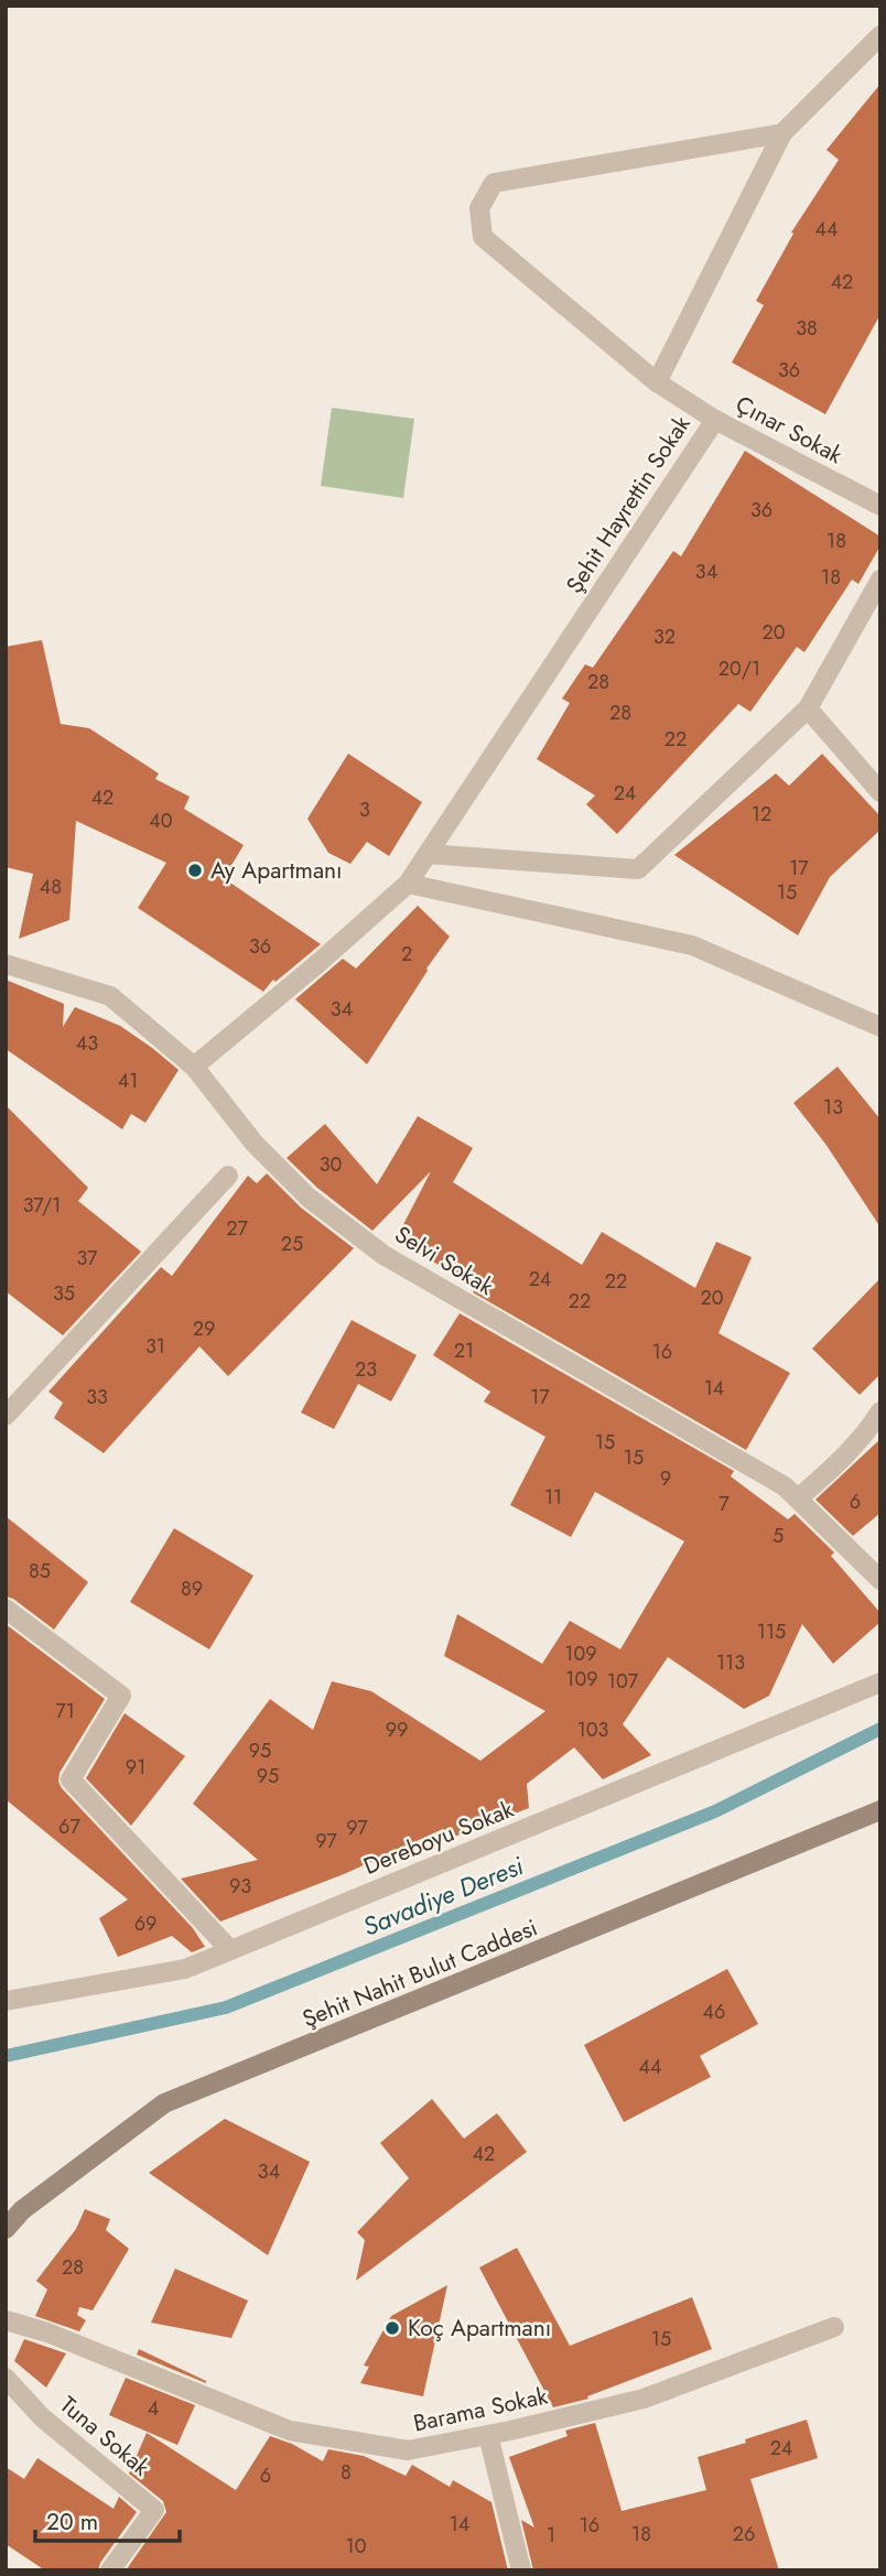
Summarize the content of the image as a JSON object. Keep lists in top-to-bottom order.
{
  "streets": {
    "street": [
      "Çınar Sokak",
      "Şehit Hayrettin Sokak",
      "Selvi Sokak",
      "Dereboyu Sokak",
      "Şehit Nahit Bulut Caddesi",
      "Barama Sokak",
      "Tuna Sokak"
    ]
  },
  "crossings": [
    ["Çınar Sokak", "Şehit Hayrettin Sokak"],
    ["Şehit Hayrettin Sokak", "Selvi Sokak"]
  ],
  "water": ["Savadiye Deresi"],
  "places": ["Ay Apartmanı", "Koç Apartmanı"],
  "house_numbers": [
    "44",
    "42",
    "38",
    "36",
    "36",
    "18",
    "34",
    "18",
    "20",
    "32",
    "20/1",
    "28",
    "28",
    "22",
    "24",
    "42",
    "3",
    "12",
    "40",
    "17",
    "48",
    "15",
    "36",
    "2",
    "34",
    "43",
    "41",
    "13",
    "30",
    "37/1",
    "27",
    "25",
    "37",
    "24",
    "22",
    "35",
    "20",
    "22",
    "29",
    "31",
    "21",
    "16",
    "23",
    "14",
    "33",
    "17",
    "15",
    "15",
    "9",
    "11",
    "6",
    "7",
    "5",
    "85",
    "89",
    "115",
    "109",
    "113",
    "109",
    "107",
    "71",
    "99",
    "103",
    "95",
    "91",
    "95",
    "67",
    "97",
    "97",
    "93",
    "69",
    "46",
    "44",
    "42",
    "34",
    "28",
    "15",
    "4",
    "24",
    "8",
    "6",
    "14",
    "16",
    "18",
    "26",
    "1",
    "10"
  ],
  "scale_bar": "20 m"
}
